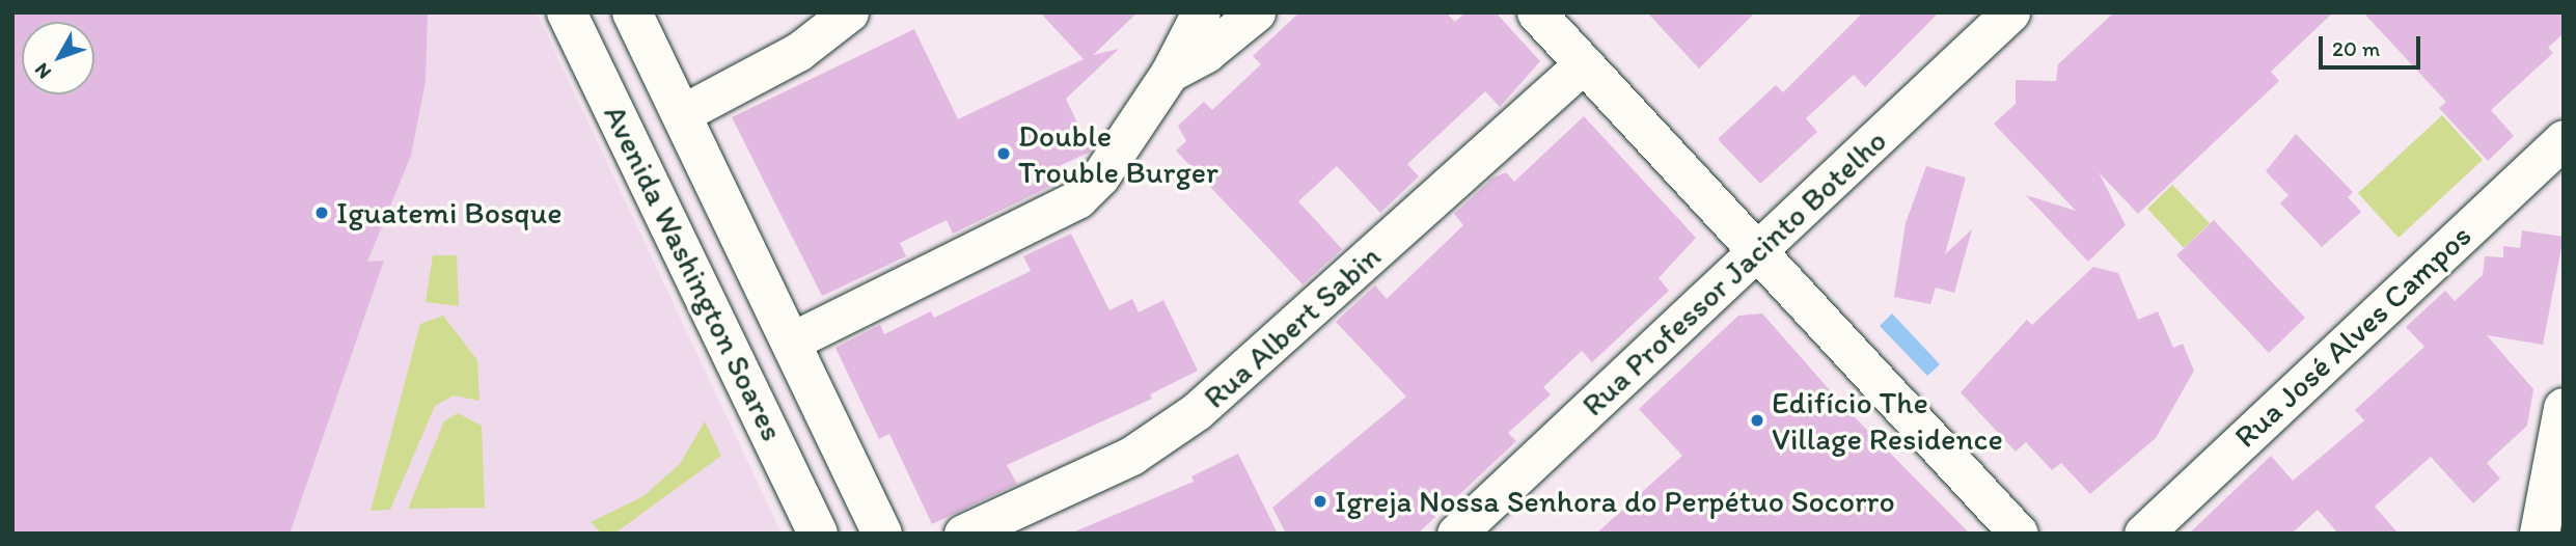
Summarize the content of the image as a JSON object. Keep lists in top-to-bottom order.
{
  "streets": {
    "main road": ["Avenida Washington Soares"],
    "street": ["Rua Professor Jacinto Botelho", "Rua Albert Sabin", "Rua José Alves Campos"]
  },
  "places": [
    "Double Trouble Burger",
    "Iguatemi Bosque",
    "Edifício The Village Residence",
    "Igreja Nossa Senhora do Perpétuo Socorro"
  ],
  "scale_bar": "20 m",
  "north": "bottom left"
}
